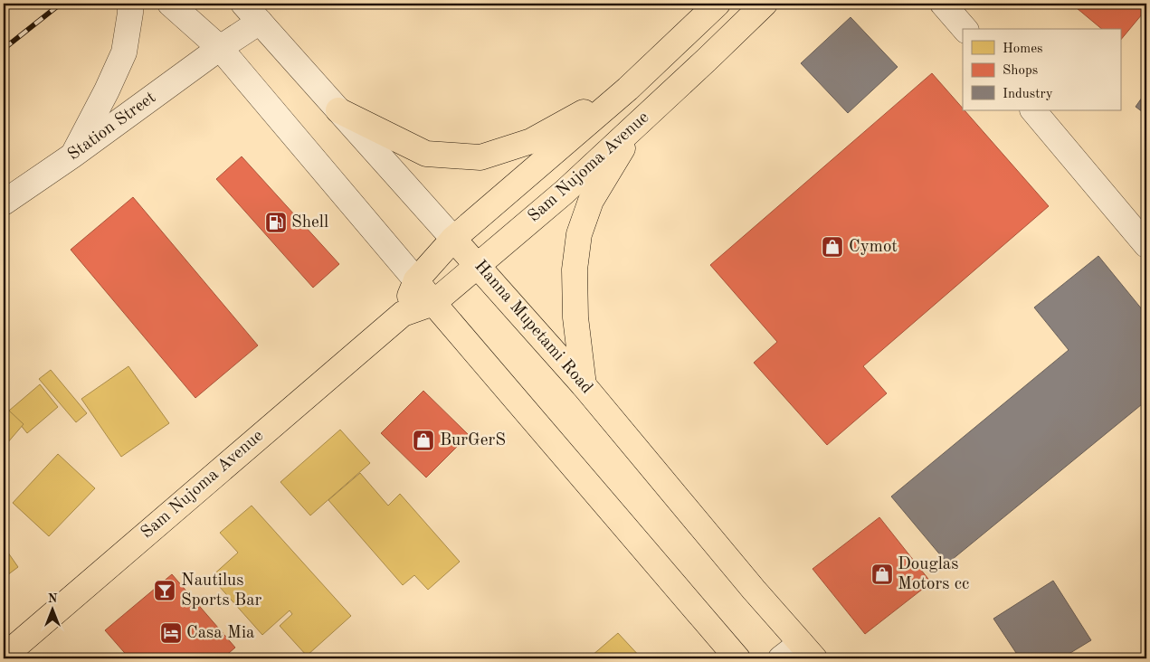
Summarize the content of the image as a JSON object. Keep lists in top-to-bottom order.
{
  "streets": {
    "main road": ["Sam Nujoma Avenue", "Hanna Mupetami Road"],
    "street": ["Station Street"]
  },
  "crossings": [
    ["Station Street", "Hanna Mupetami Road"],
    ["Sam Nujoma Avenue", "Hanna Mupetami Road"]
  ],
  "places": {
    "fuel station": ["Shell"],
    "shop": ["Cymot", "BurGerS", "Douglas Motors cc"],
    "bar": ["Nautilus Sports Bar"],
    "hotel": ["Casa Mia"]
  },
  "legend": ["Homes", "Shops", "Industry"],
  "north": "top"
}
